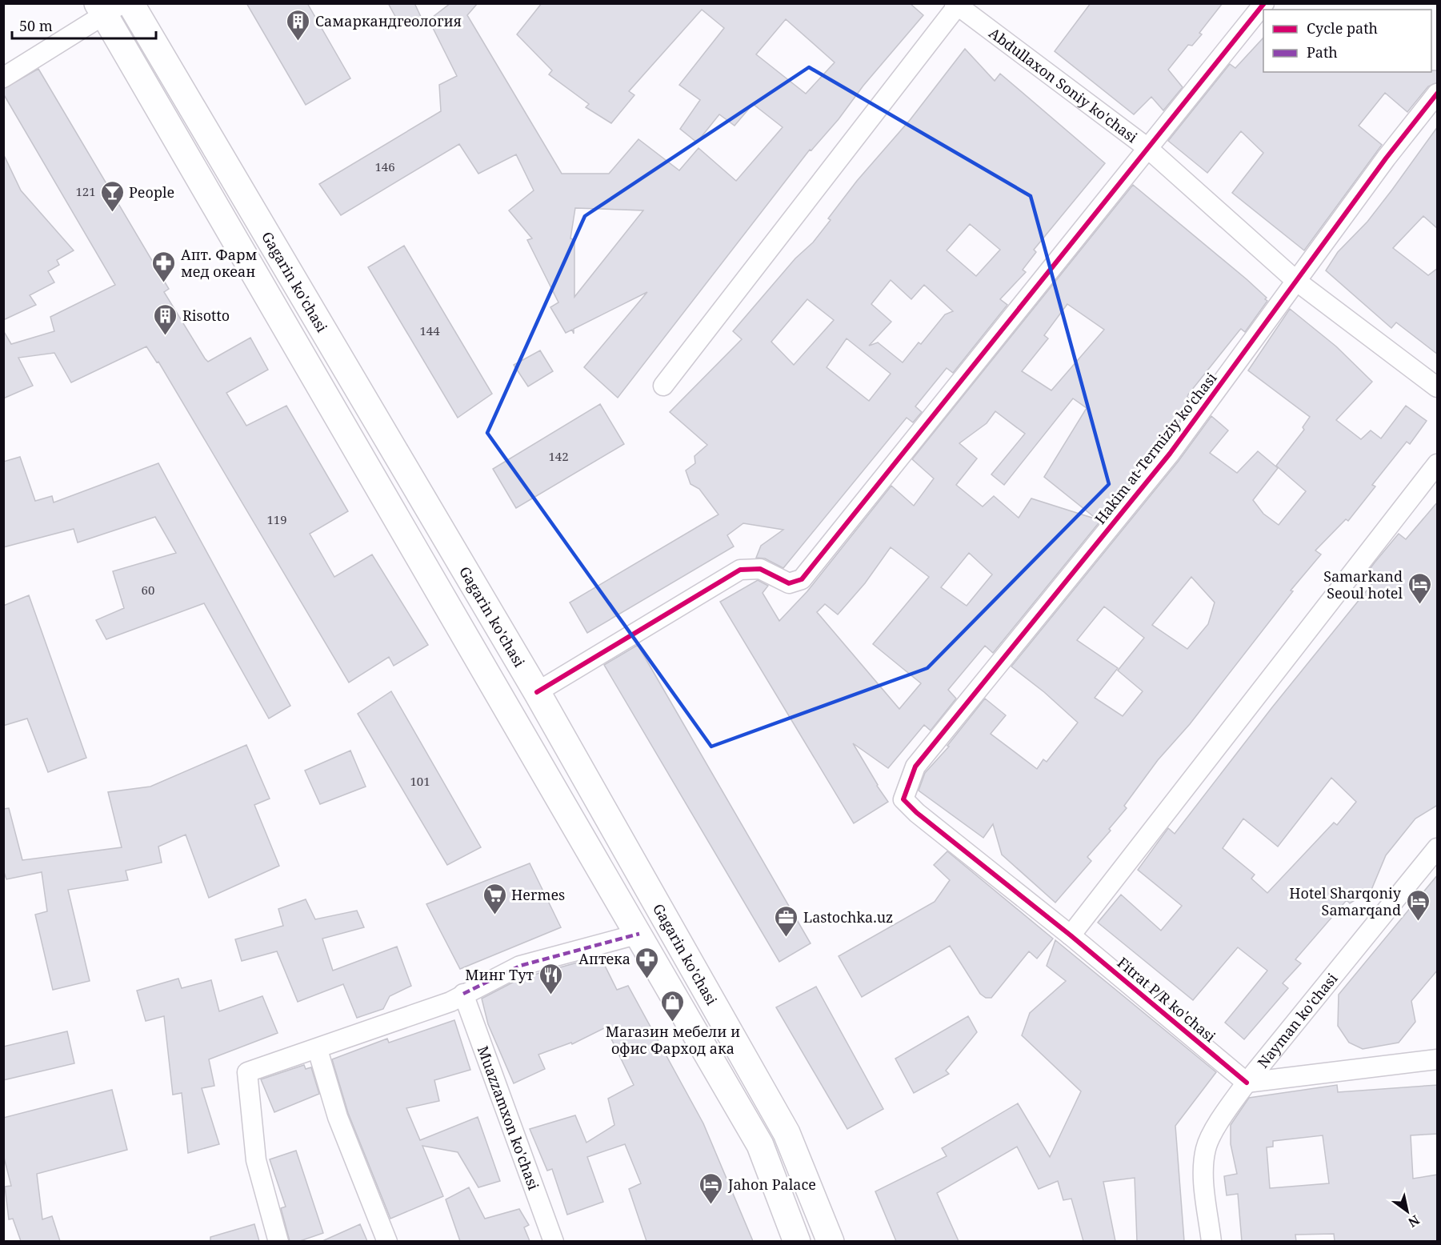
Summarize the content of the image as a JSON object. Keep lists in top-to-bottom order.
{
  "streets": {
    "main road": ["Gagarin ko'chasi"],
    "street": [
      "Abdullaxon Soniy ko'chasi",
      "Hakim at-Termiziy ko'chasi",
      "Fitrat P/R ko'chasi",
      "Nayman ko'chasi",
      "Muazzamxon ko'chasi"
    ]
  },
  "crossings": [
    ["Abdullaxon Soniy ko'chasi", "Hakim at-Termiziy ko'chasi"],
    ["Hakim at-Termiziy ko'chasi", "Fitrat P/R ko'chasi"],
    ["Fitrat P/R ko'chasi", "Nayman ko'chasi"]
  ],
  "places": {
    "building": ["Самаркандгеология", "Risotto"],
    "bar": ["People"],
    "pharmacy": ["Апт. Фарм мед океан", "Аптека"],
    "hotel": ["Samarkand Seoul hotel", "Hotel Sharqoniy Samarqand", "Jahon Palace"],
    "supermarket": ["Hermes"],
    "office": ["Lastochka.uz"],
    "restaurant": ["Минг Тут"],
    "shop": ["Магазин мебели и офис Фарход ака"]
  },
  "house_numbers": [
    "146",
    "121",
    "144",
    "142",
    "119",
    "60",
    "101"
  ],
  "legend": ["Cycle path", "Path"],
  "scale_bar": "50 m",
  "north": "bottom right"
}
